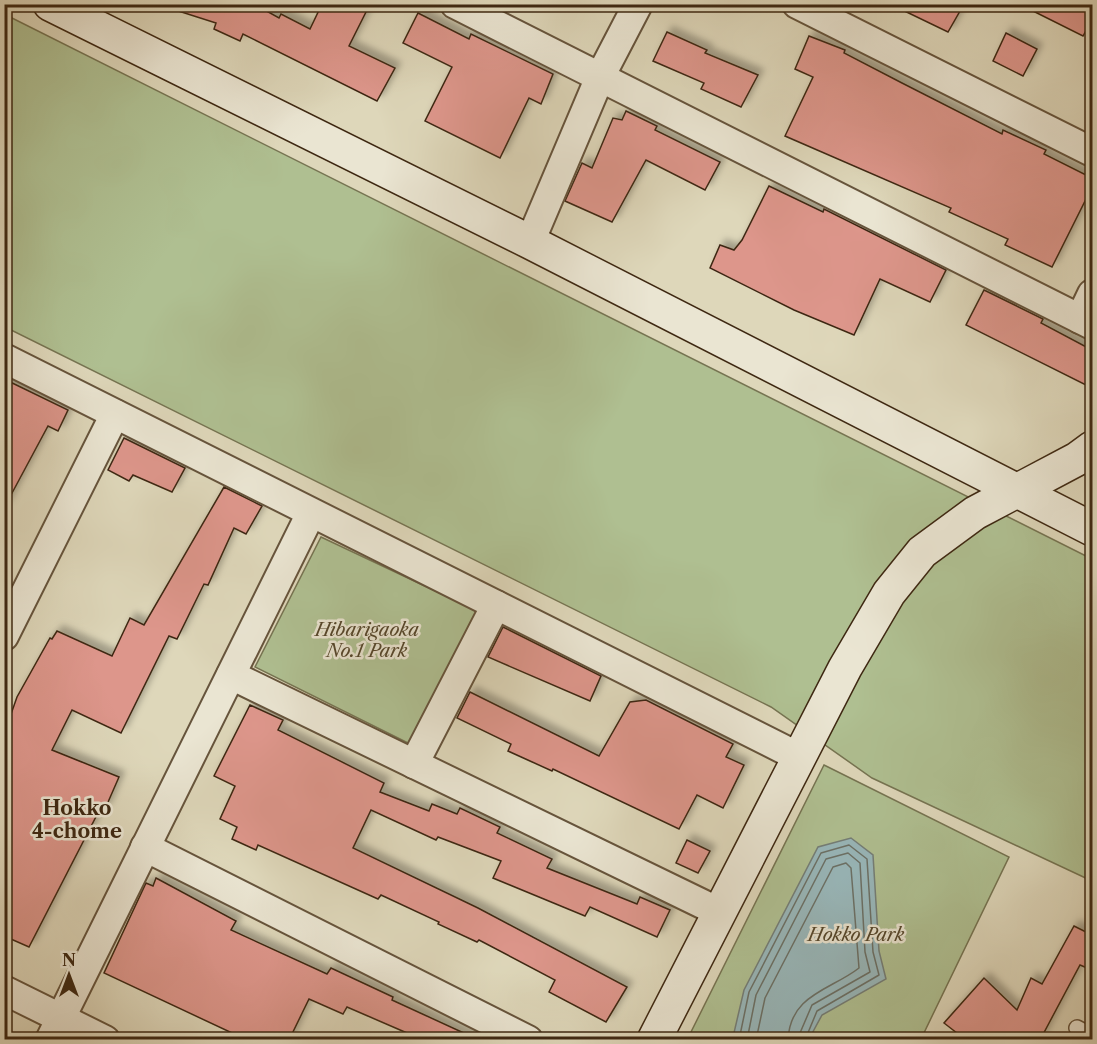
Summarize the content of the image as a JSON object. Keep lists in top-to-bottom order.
{
  "districts": ["Hokko 4-chome"],
  "parks": ["Hibarigaoka No.1 Park", "Hokko Park"],
  "north": "top"
}
